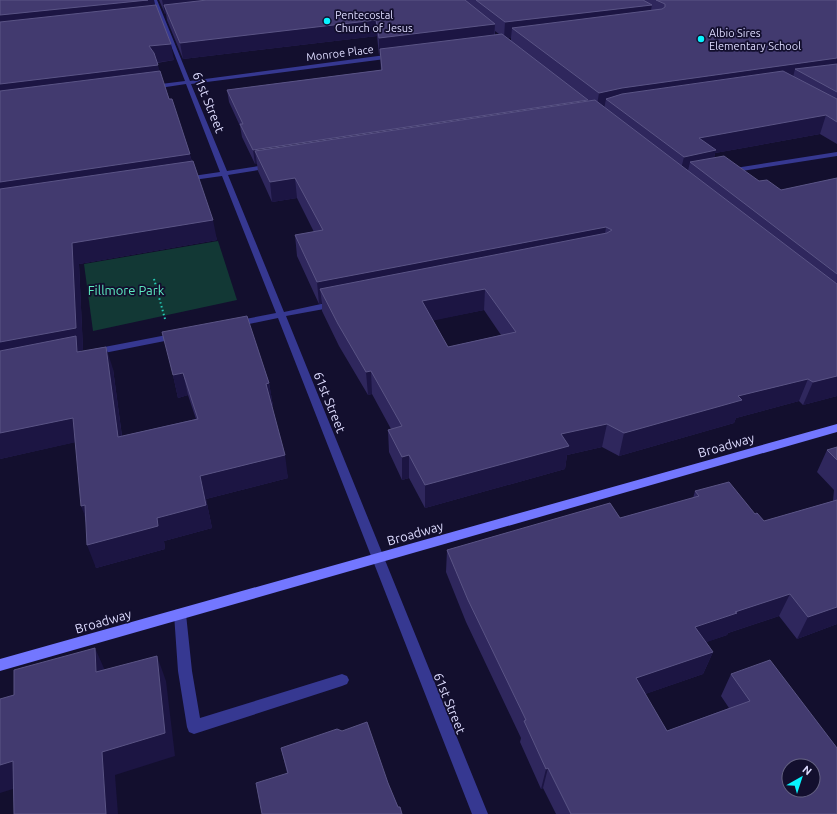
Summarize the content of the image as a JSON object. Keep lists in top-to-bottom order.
{
  "streets": {
    "street": ["Monroe Place", "61st Street", "Broadway"]
  },
  "crossings": [
    ["Monroe Place", "61st Street"],
    ["61st Street", "Broadway"]
  ],
  "parks": ["Fillmore Park"],
  "places": ["Pentecostal Church of Jesus", "Albio Sires Elementary School"],
  "north": "top right"
}
